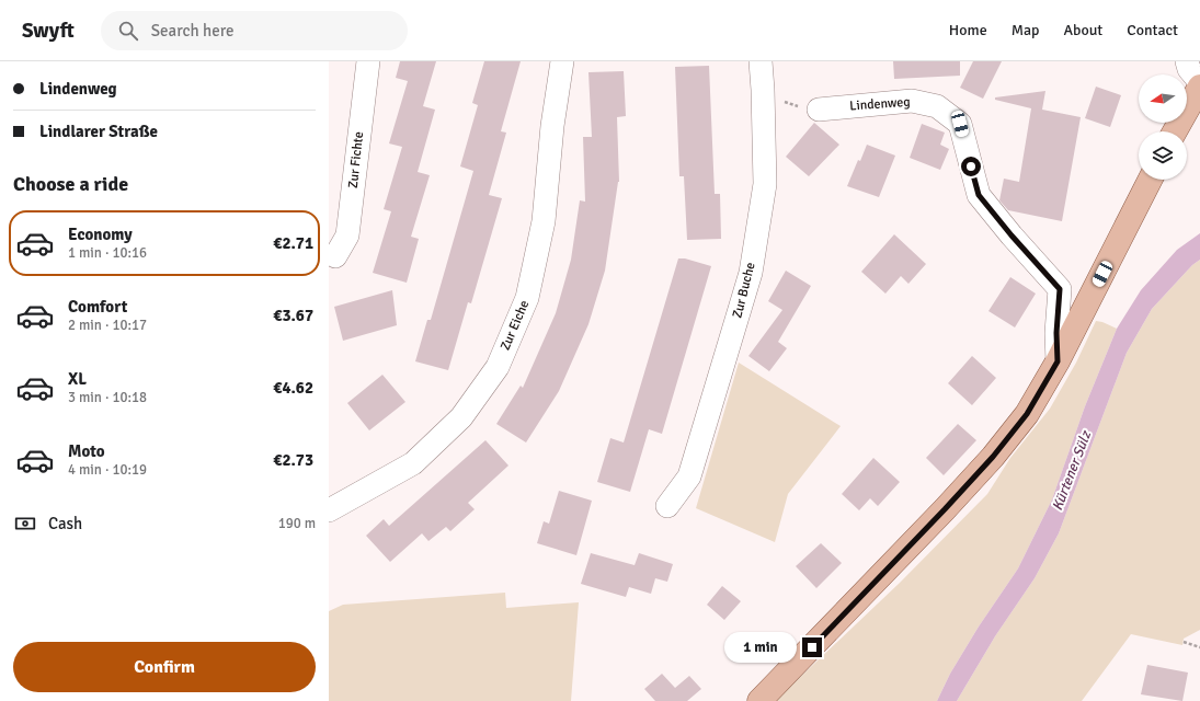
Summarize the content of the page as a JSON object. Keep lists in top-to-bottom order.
{
  "streets": {
    "street": [
      "Lindenweg",
      "Zur Fichte",
      "Zur Buche",
      "Zur Eiche"
    ]
  },
  "water": ["Kürtener Sülz"],
  "north": "left",
  "page": {
    "header": "Swyft",
    "search": "Search here",
    "nav": [
      "Home",
      "Map",
      "About",
      "Contact"
    ],
    "banner": ["Lindenweg", "Lindlarer Straße"],
    "heading": "Choose a ride",
    "list": [
      {
        "name": "Economy",
        "note": "1 min · 10:16",
        "value": "€2.71"
      },
      {
        "name": "Comfort",
        "note": "2 min · 10:17",
        "value": "€3.67"
      },
      {
        "name": "XL",
        "note": "3 min · 10:18",
        "value": "€4.62"
      },
      {
        "name": "Moto",
        "note": "4 min · 10:19",
        "value": "€2.73"
      }
    ],
    "pay": ["Cash", "190 m"],
    "bubble": "1 min",
    "buttons": "Confirm"
  }
}
